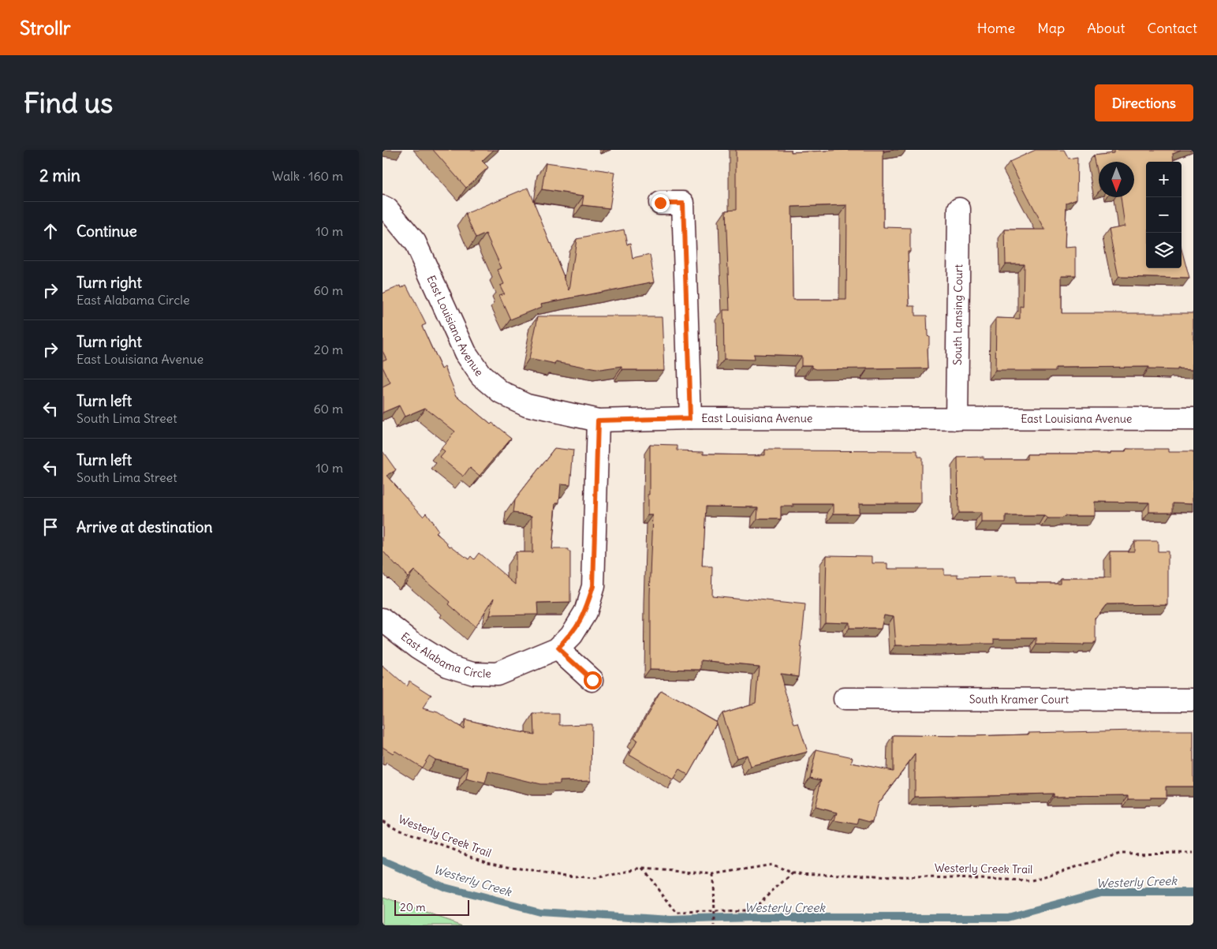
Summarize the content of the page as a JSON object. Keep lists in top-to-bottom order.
{
  "streets": {
    "street": [
      "South Lansing Court",
      "East Louisiana Avenue",
      "East Alabama Circle",
      "South Kramer Court"
    ],
    "path": ["Westerly Creek Trail"]
  },
  "crossings": [
    ["South Lansing Court", "East Louisiana Avenue"],
    ["East Louisiana Avenue", "East Alabama Circle"]
  ],
  "water": ["Westerly Creek"],
  "scale_bar": "20 m",
  "north": "bottom",
  "page": {
    "header": "Strollr",
    "nav": [
      "Home",
      "Map",
      "About",
      "Contact"
    ],
    "buttons": "Directions",
    "title": "Find us",
    "heading": ["2 min", "Walk · 160 m"],
    "map_buttons": ["+", "−"],
    "list": [
      ["Continue", "10 m"],
      ["Turn right", "East Alabama Circle", "60 m"],
      ["Turn right", "East Louisiana Avenue", "20 m"],
      ["Turn left", "South Lima Street", "60 m"],
      ["Turn left", "South Lima Street", "10 m"],
      "Arrive at destination"
    ],
    "scale": "20 m"
  }
}
